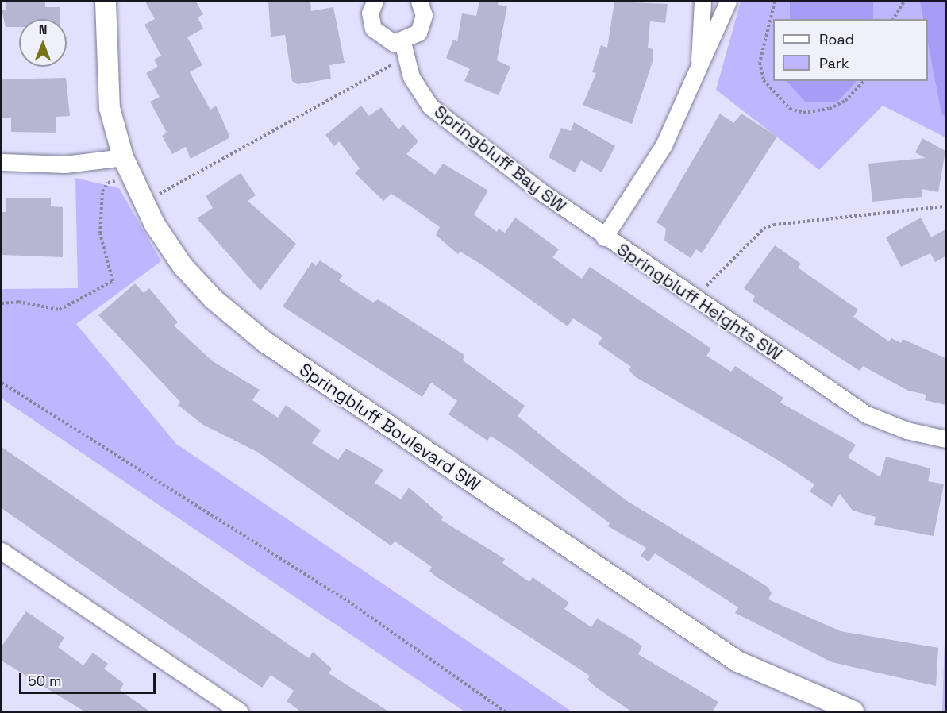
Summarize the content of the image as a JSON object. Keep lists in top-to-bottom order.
{
  "streets": {
    "street": ["Springbluff Bay SW", "Springbluff Heights SW", "Springbluff Boulevard SW"]
  },
  "crossings": [
    ["Springbluff Bay SW", "Springbluff Heights SW"]
  ],
  "legend": ["Road", "Park"],
  "scale_bar": "50 m",
  "north": "top"
}
